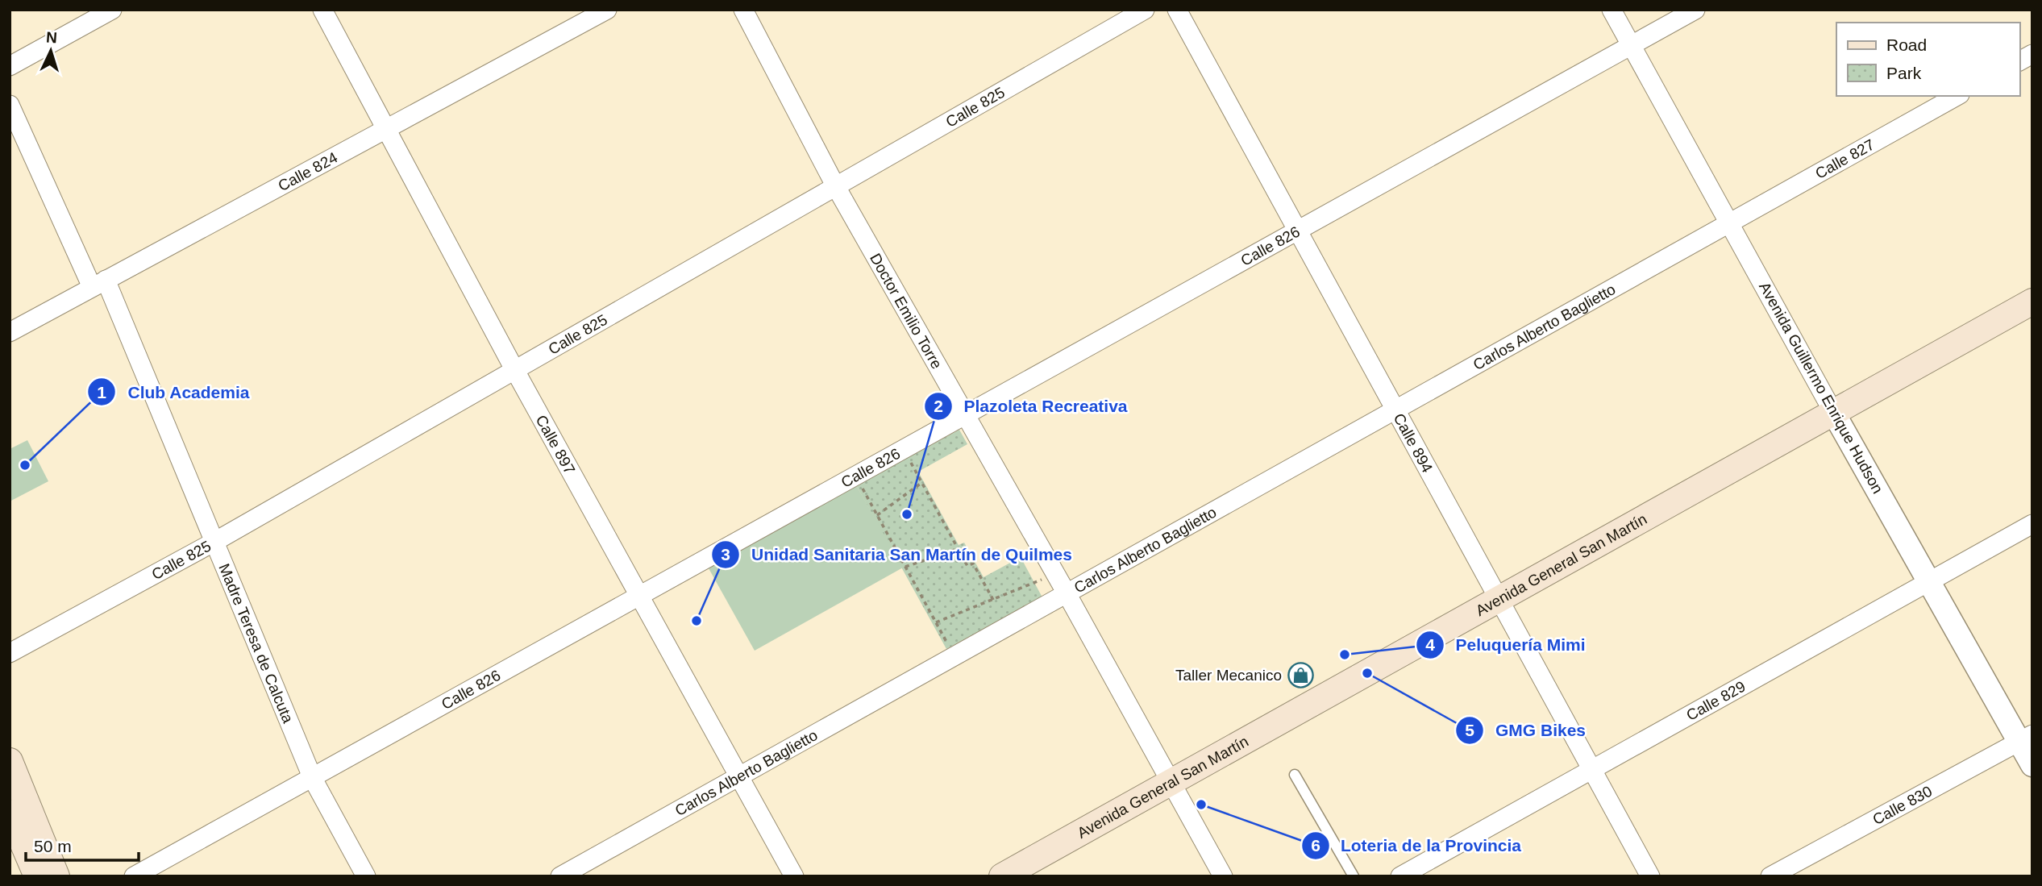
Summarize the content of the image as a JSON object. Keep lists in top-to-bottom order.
{
  "streets": {
    "main road": ["Avenida General San Martín"],
    "street": [
      "Calle 825",
      "Calle 827",
      "Calle 824",
      "Calle 826",
      "Doctor Emilio Torre",
      "Carlos Alberto Baglietto",
      "Avenida Guillermo Enrique Hudson",
      "Calle 894",
      "Calle 897",
      "Madre Teresa de Calcuta",
      "Calle 829",
      "Calle 830"
    ]
  },
  "crossings": [
    ["Calle 825", "Doctor Emilio Torre"],
    ["Calle 825", "Calle 897"],
    ["Calle 825", "Madre Teresa de Calcuta"],
    ["Calle 827", "Carlos Alberto Baglietto"],
    ["Calle 827", "Avenida Guillermo Enrique Hudson"],
    ["Calle 824", "Calle 897"],
    ["Calle 824", "Madre Teresa de Calcuta"],
    ["Calle 826", "Doctor Emilio Torre"],
    ["Calle 826", "Avenida Guillermo Enrique Hudson"],
    ["Calle 826", "Calle 894"],
    ["Calle 826", "Calle 897"],
    ["Calle 826", "Madre Teresa de Calcuta"],
    ["Doctor Emilio Torre", "Carlos Alberto Baglietto"],
    ["Doctor Emilio Torre", "Avenida General San Martín"],
    ["Carlos Alberto Baglietto", "Avenida Guillermo Enrique Hudson"],
    ["Carlos Alberto Baglietto", "Calle 894"],
    ["Carlos Alberto Baglietto", "Calle 897"],
    ["Avenida Guillermo Enrique Hudson", "Avenida General San Martín"],
    ["Avenida Guillermo Enrique Hudson", "Calle 829"],
    ["Avenida Guillermo Enrique Hudson", "Calle 830"],
    ["Calle 894", "Avenida General San Martín"],
    ["Calle 894", "Calle 829"]
  ],
  "places": {
    "other": [
      "Club Academia",
      "Plazoleta Recreativa",
      "Unidad Sanitaria San Martín de Quilmes",
      "Peluquería Mimi",
      "GMG Bikes",
      "Loteria de la Provincia"
    ],
    "shop": ["Taller Mecanico"]
  },
  "legend": ["Road", "Park"],
  "scale_bar": "50 m",
  "north": "top"
}
